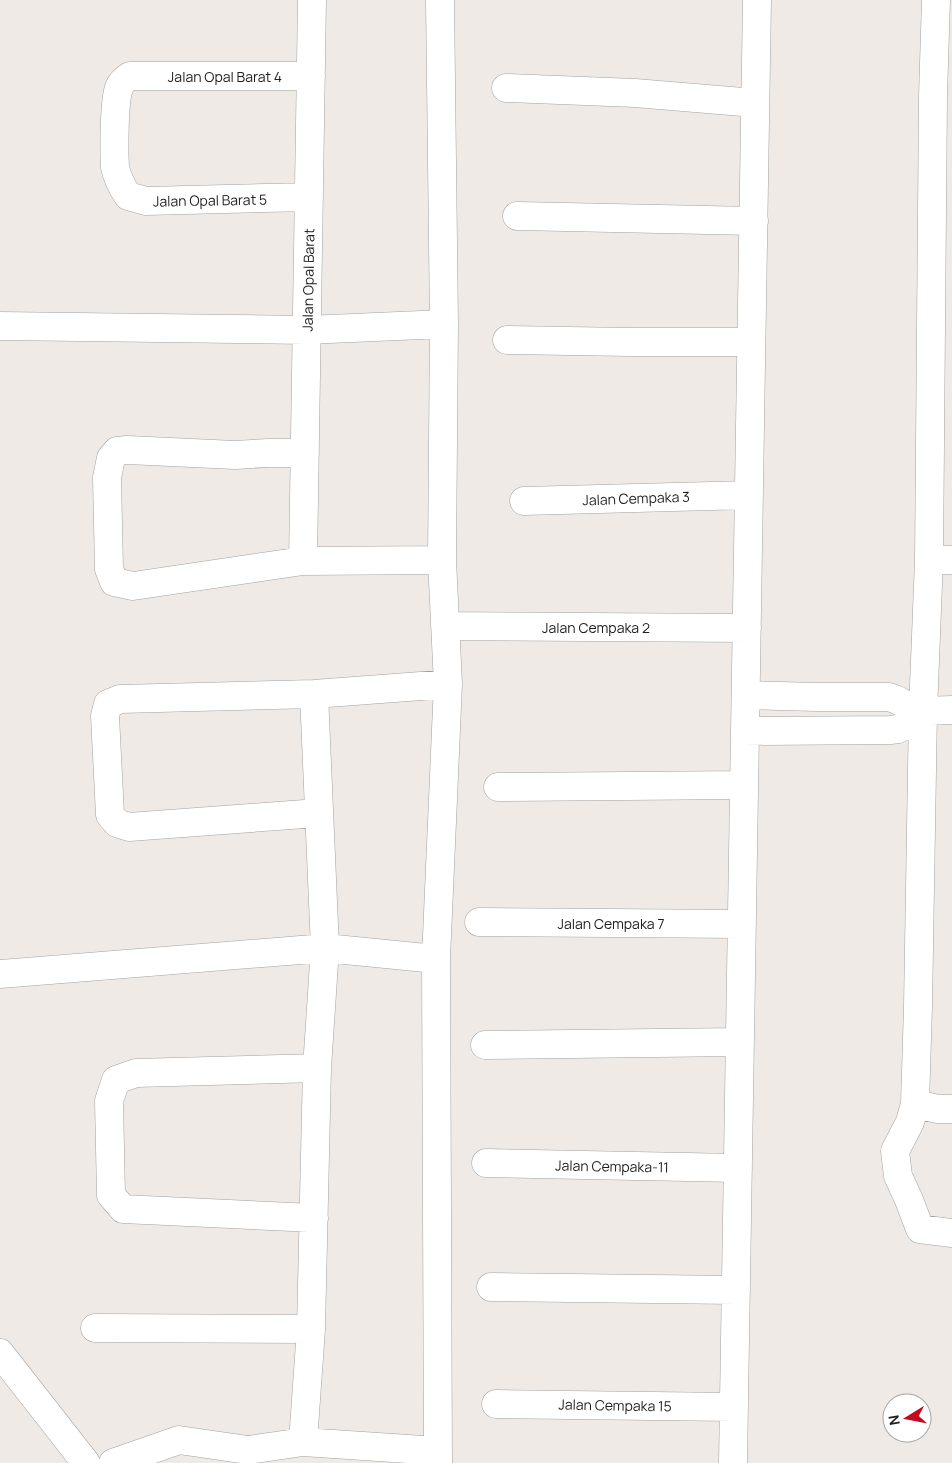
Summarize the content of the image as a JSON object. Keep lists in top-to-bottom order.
{
  "streets": {
    "street": [
      "Jalan Opal Barat 4",
      "Jalan Opal Barat 5",
      "Jalan Opal Barat",
      "Jalan Cempaka 3",
      "Jalan Cempaka 2",
      "Jalan Cempaka 7",
      "Jalan Cempaka-11",
      "Jalan Cempaka 15"
    ]
  },
  "crossings": [
    ["Jalan Opal Barat 4", "Jalan Opal Barat 5"],
    ["Jalan Opal Barat 4", "Jalan Opal Barat"],
    ["Jalan Opal Barat 5", "Jalan Opal Barat"]
  ],
  "north": "left"
}
